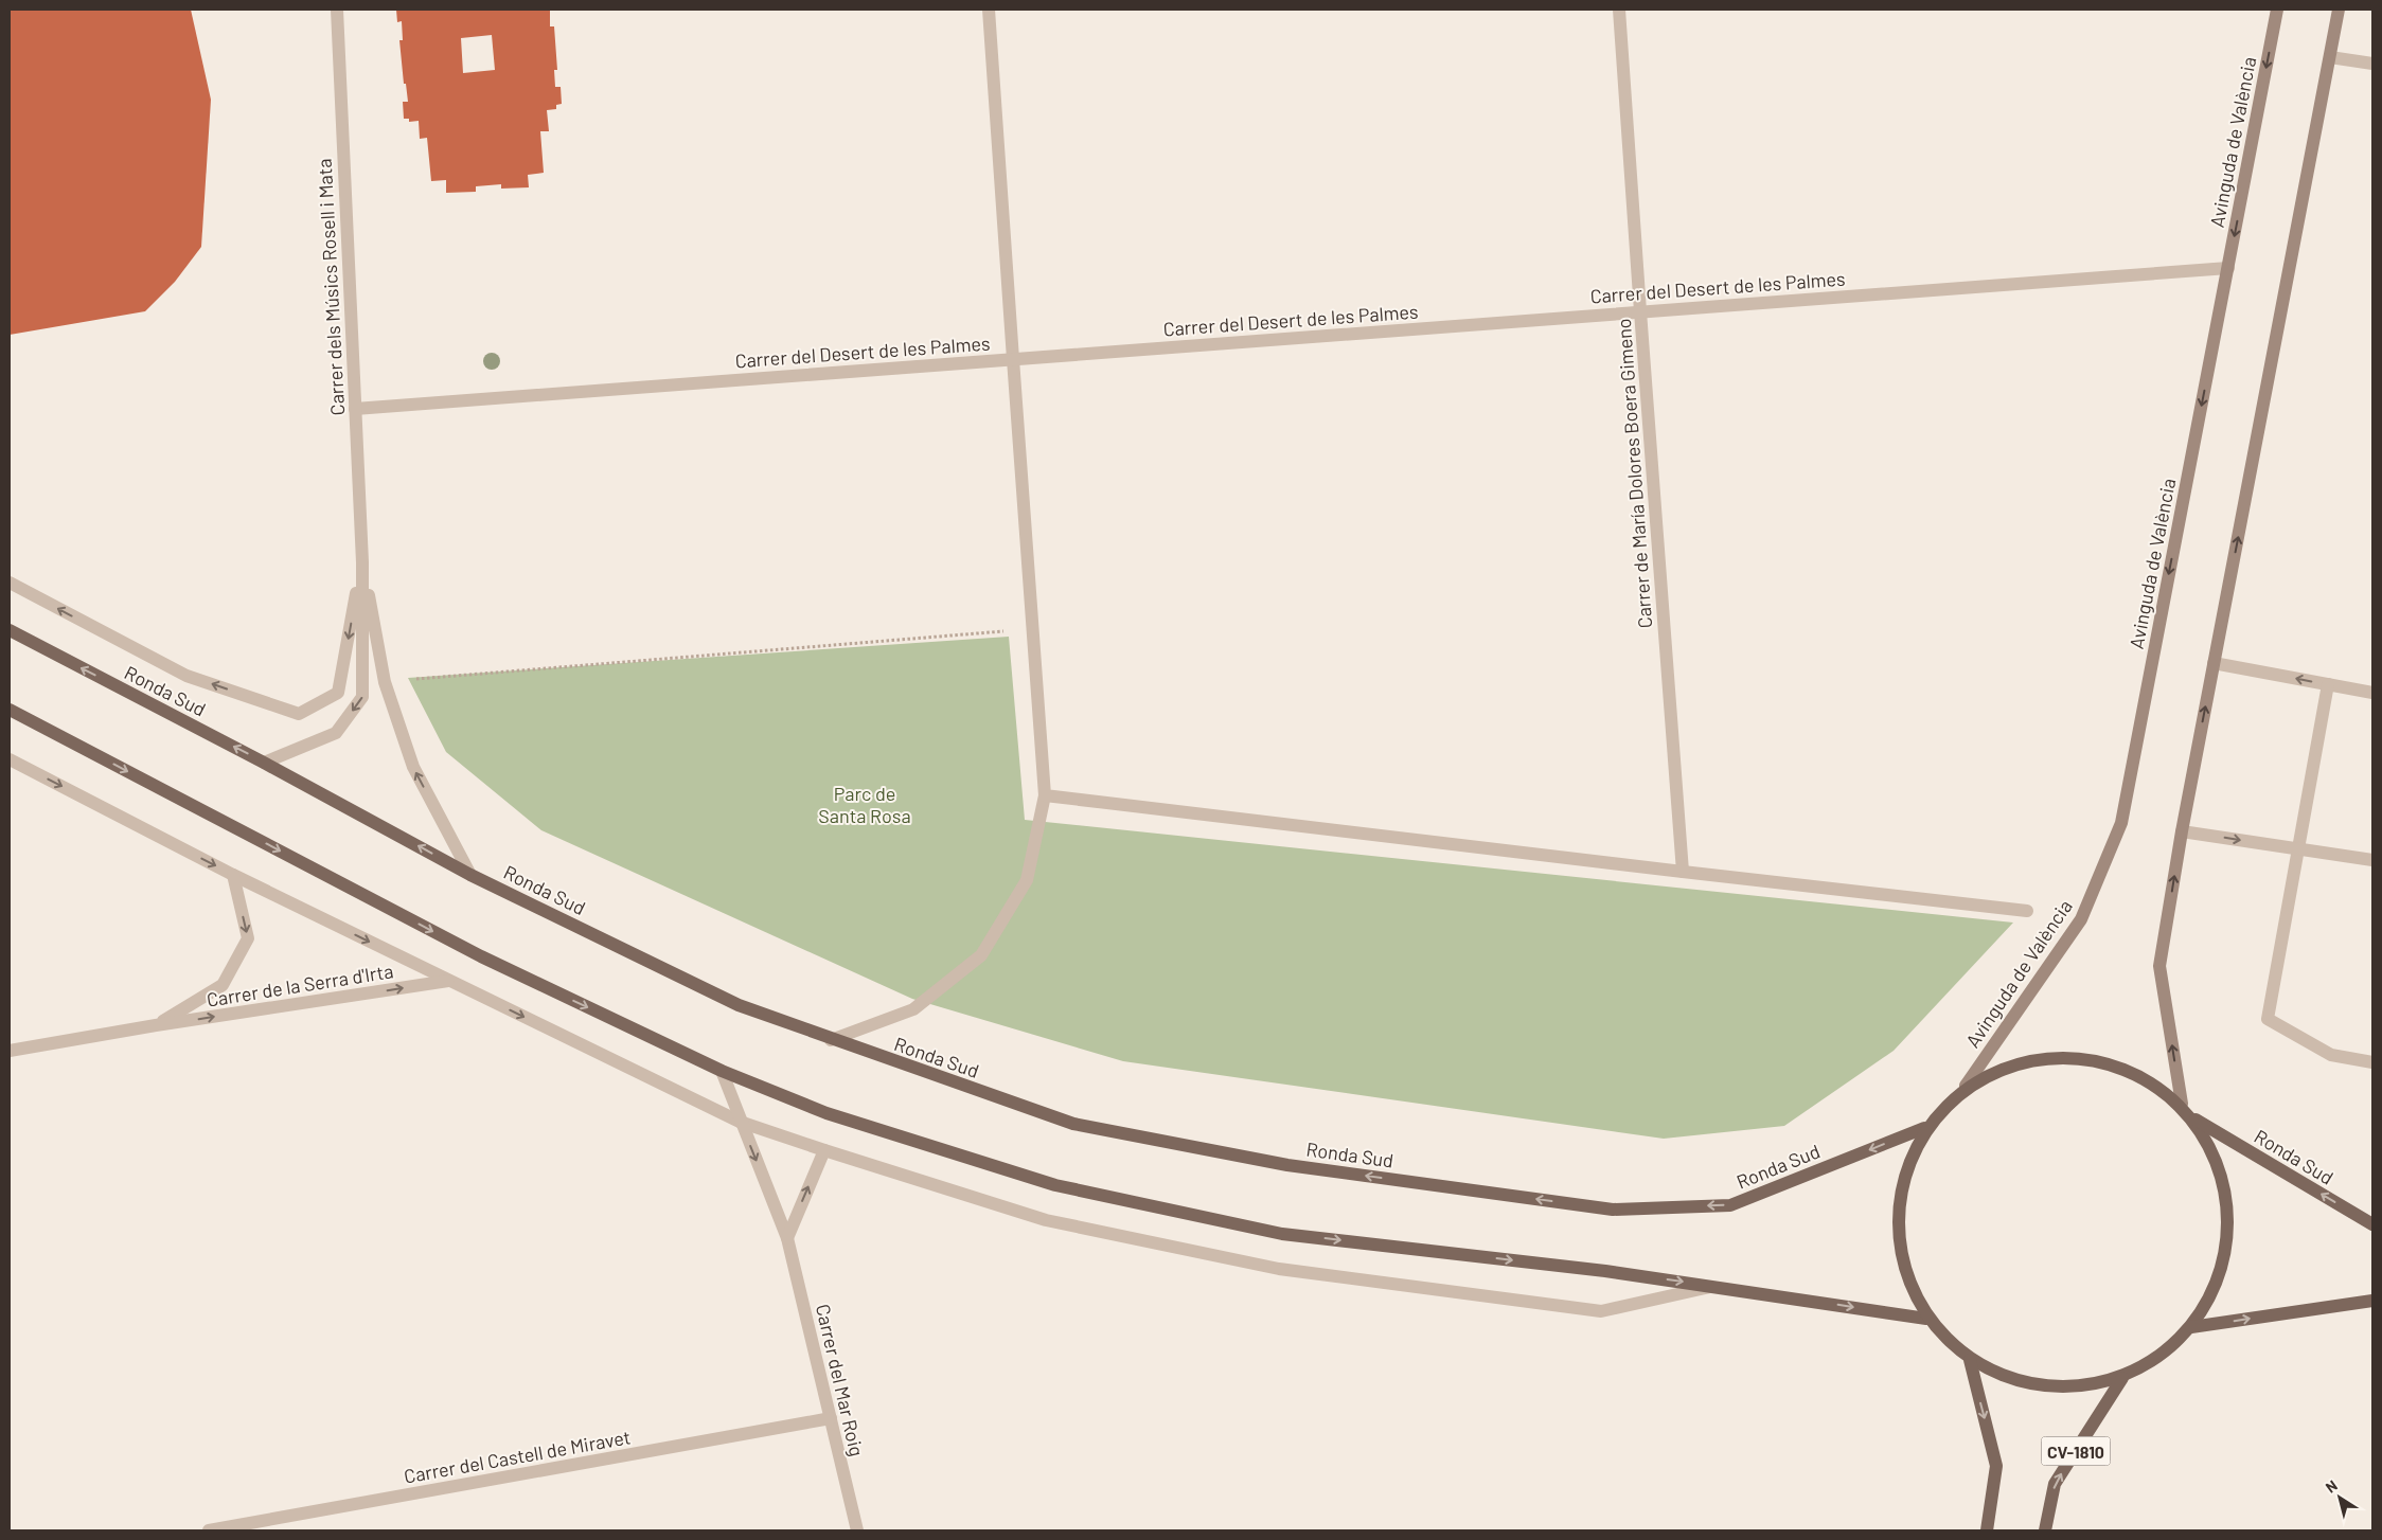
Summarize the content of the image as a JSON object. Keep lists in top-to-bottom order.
{
  "streets": {
    "main road": ["Avinguda de València", "Ronda Sud", "CV-1810"],
    "street": [
      "Carrer dels Músics Rosell i Mata",
      "Carrer del Desert de les Palmes",
      "Carrer de María Dolores Boera Gimeno",
      "Carrer de la Serra d'Irta",
      "Carrer del Mar Roig",
      "Carrer del Castell de Miravet"
    ]
  },
  "crossings": [
    ["Avinguda de València", "Carrer del Desert de les Palmes"],
    ["Carrer dels Músics Rosell i Mata", "Carrer del Desert de les Palmes"],
    ["Carrer dels Músics Rosell i Mata", "Ronda Sud"],
    ["Carrer del Desert de les Palmes", "Carrer de María Dolores Boera Gimeno"],
    ["Carrer del Mar Roig", "Carrer del Castell de Miravet"]
  ],
  "parks": ["Parc de Santa Rosa"],
  "north": "top left"
}
